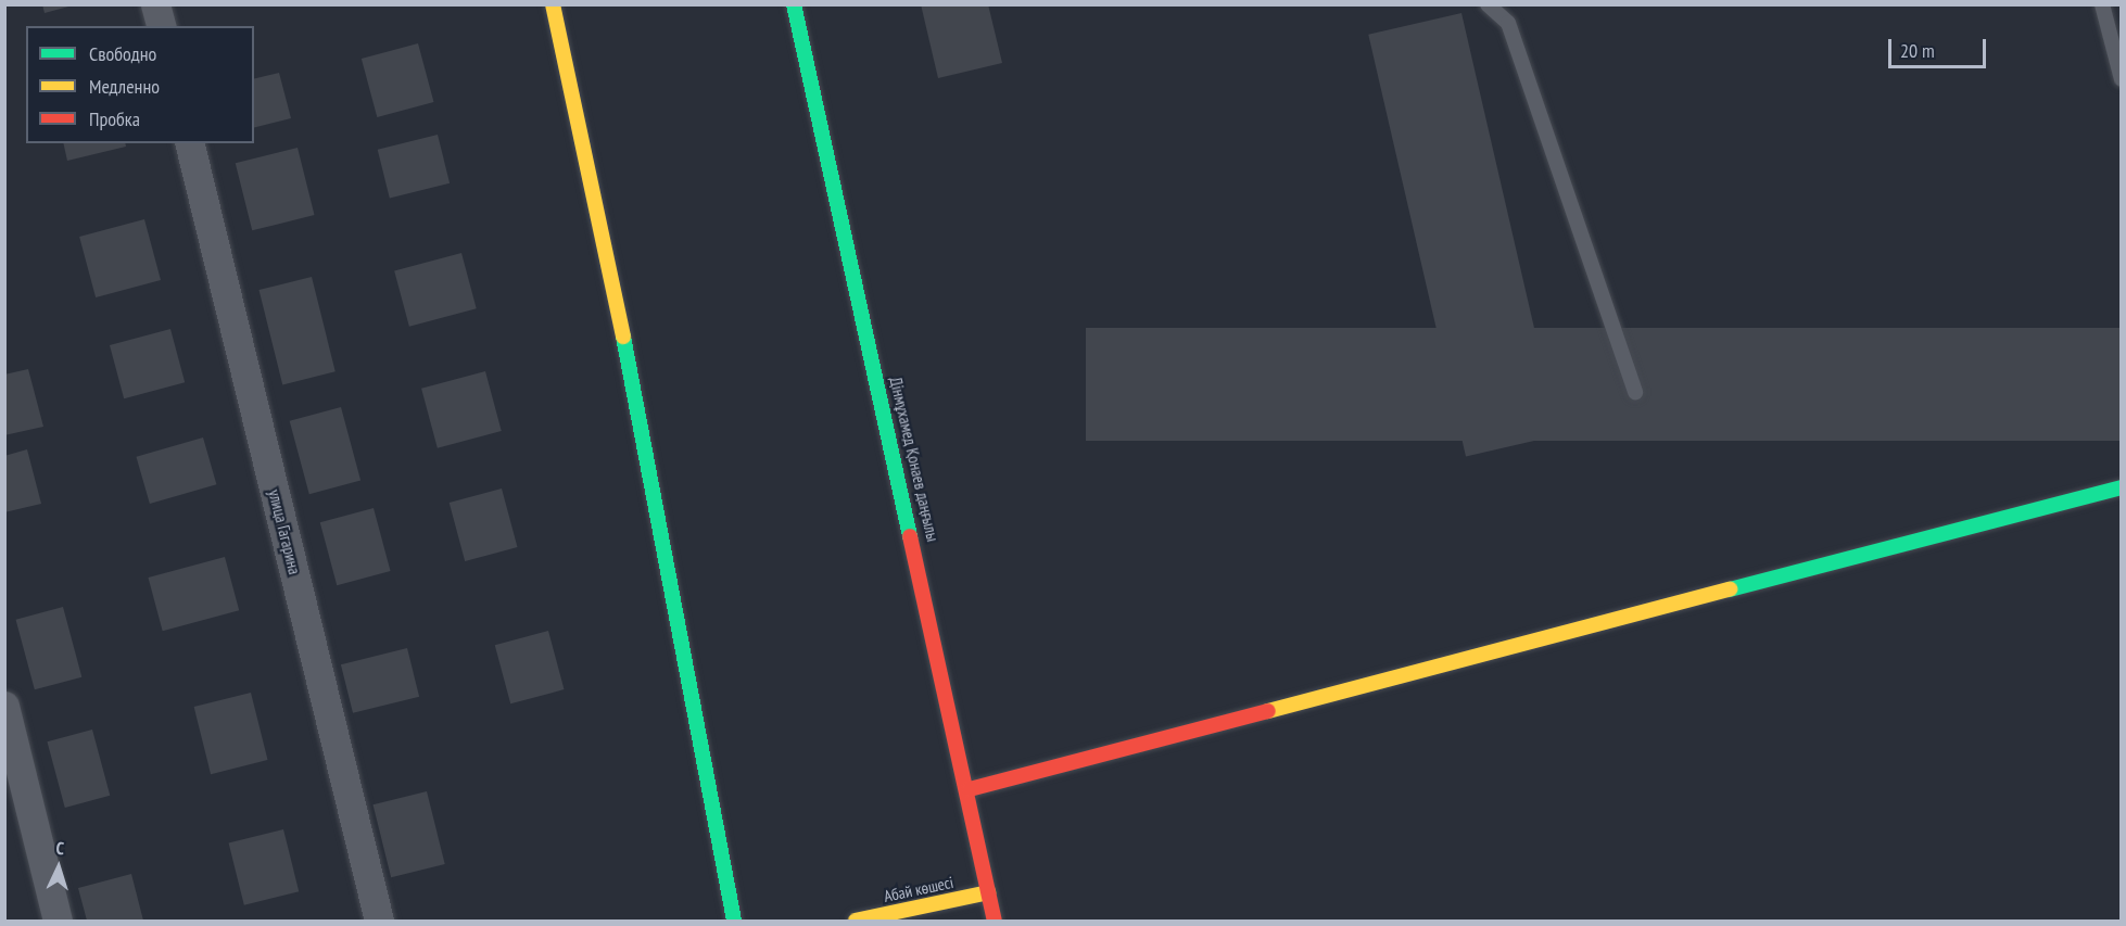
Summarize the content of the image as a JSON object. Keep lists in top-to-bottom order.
{
  "streets": {
    "street": ["Дінмұхамед Қонаев даңғылы", "улица Гагарина", "Абай көшесі"]
  },
  "crossings": [
    ["Дінмұхамед Қонаев даңғылы", "Абай көшесі"]
  ],
  "legend": ["Свободно", "Медленно", "Пробка"],
  "scale_bar": "20 m",
  "north": "top"
}
